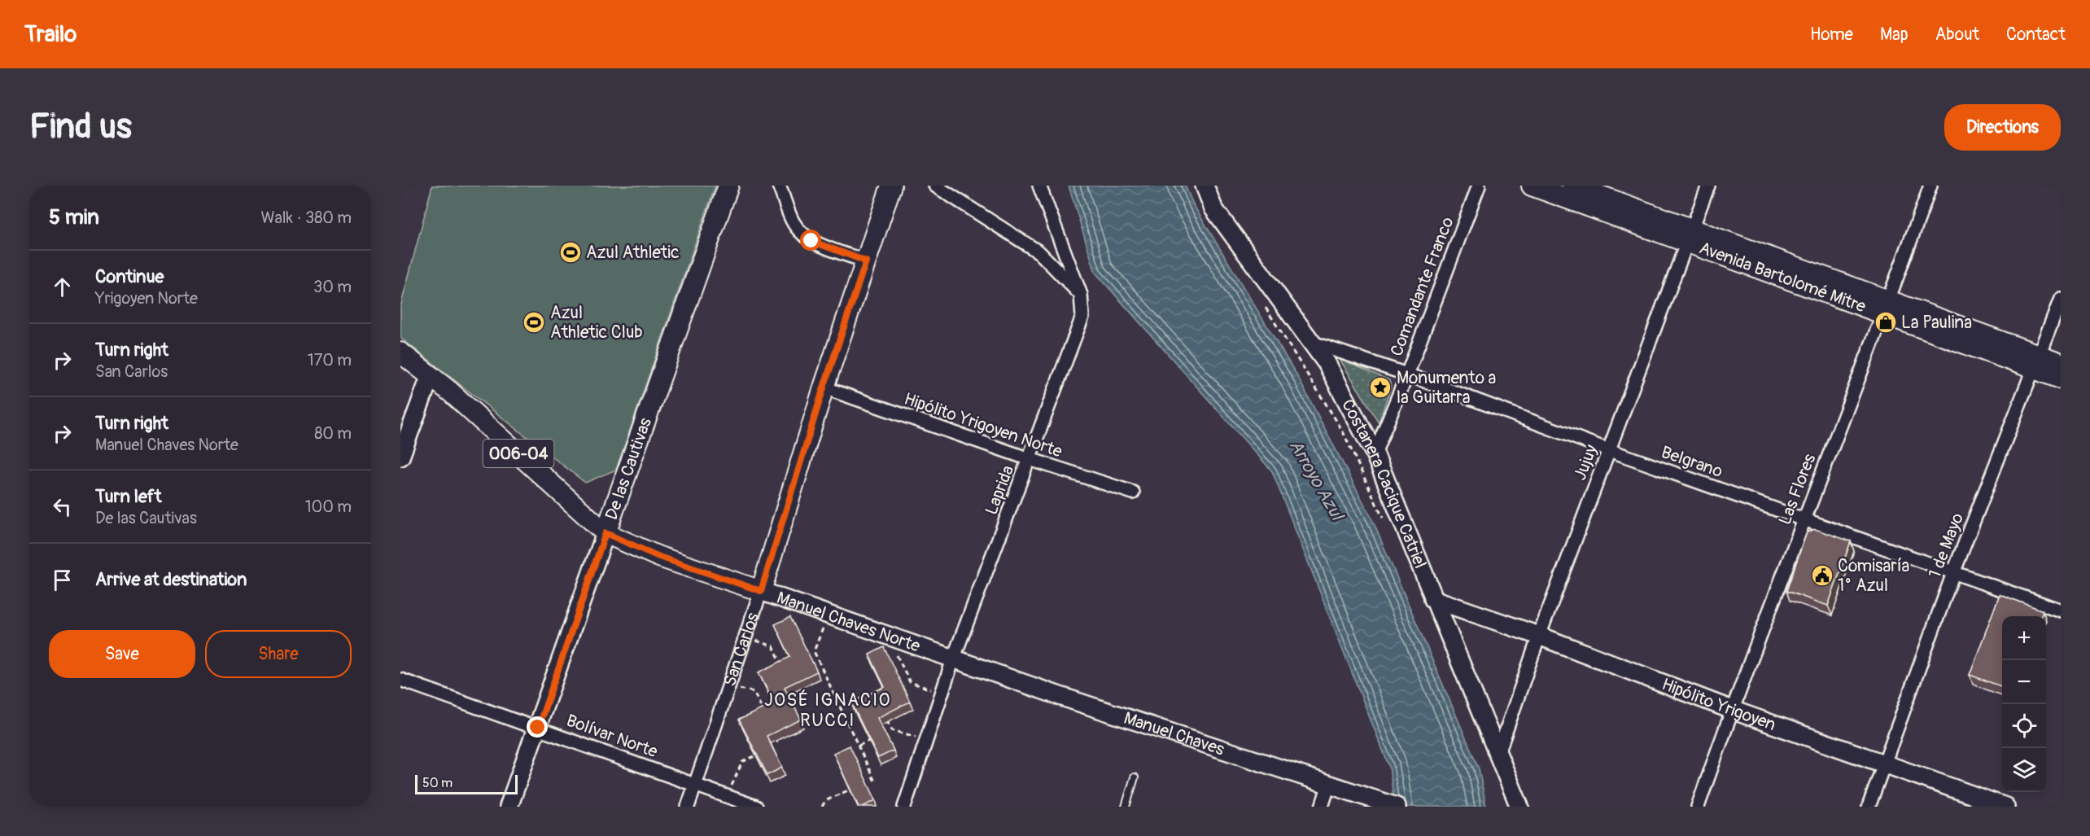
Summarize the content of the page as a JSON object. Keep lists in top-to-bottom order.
{
  "streets": {
    "main road": [
      "Avenida Bartolomé Mitre",
      "006-04",
      "De las Cautivas",
      "Manuel Chaves Norte",
      "San Carlos"
    ],
    "street": [
      "Comandante Franco",
      "Hipólito Yrigoyen Norte",
      "Belgrano",
      "Jujuy",
      "Costanera Cacique Catriel",
      "Las Flores",
      "Laprida",
      "1 de Mayo",
      "Hipólito Yrigoyen",
      "Manuel Chaves",
      "Bolívar Norte"
    ]
  },
  "crossings": [
    ["Avenida Bartolomé Mitre", "Jujuy"],
    ["Avenida Bartolomé Mitre", "Las Flores"],
    ["Avenida Bartolomé Mitre", "1 de Mayo"],
    ["Comandante Franco", "Belgrano"],
    ["Comandante Franco", "Costanera Cacique Catriel"],
    ["Hipólito Yrigoyen Norte", "Laprida"],
    ["Hipólito Yrigoyen Norte", "San Carlos"],
    ["006-04", "De las Cautivas"],
    ["006-04", "Manuel Chaves Norte"],
    ["Belgrano", "Jujuy"],
    ["Belgrano", "Costanera Cacique Catriel"],
    ["Belgrano", "Las Flores"],
    ["Belgrano", "1 de Mayo"],
    ["Jujuy", "Costanera Cacique Catriel"],
    ["Jujuy", "Hipólito Yrigoyen"],
    ["De las Cautivas", "Manuel Chaves Norte"],
    ["De las Cautivas", "Bolívar Norte"],
    ["Costanera Cacique Catriel", "Hipólito Yrigoyen"],
    ["Las Flores", "Hipólito Yrigoyen"],
    ["Laprida", "Manuel Chaves Norte"],
    ["Laprida", "Manuel Chaves"],
    ["1 de Mayo", "Hipólito Yrigoyen"],
    ["Manuel Chaves Norte", "San Carlos"],
    ["Manuel Chaves Norte", "Manuel Chaves"],
    ["San Carlos", "Bolívar Norte"]
  ],
  "districts": ["JOSÉ IGNACIO RUCCI"],
  "water": ["Arroyo Azul"],
  "places": {
    "sports": ["Azul Athletic", "Azul Athletic Club"],
    "shop": ["La Paulina"],
    "place": ["Monumento a la Guitarra"],
    "public building": ["Comisaría 1° Azul"]
  },
  "scale_bar": "50 m",
  "page": {
    "header": "Trailo",
    "nav": [
      "Home",
      "Map",
      "About",
      "Contact"
    ],
    "buttons": [
      "Directions",
      ["Save", "Share"]
    ],
    "title": "Find us",
    "heading": ["5 min", "Walk · 380 m"],
    "list": [
      ["Continue", "Yrigoyen Norte", "30 m"],
      ["Turn right", "San Carlos", "170 m"],
      ["Turn right", "Manuel Chaves Norte", "80 m"],
      ["Turn left", "De las Cautivas", "100 m"],
      "Arrive at destination"
    ],
    "map_buttons": ["+", "−"],
    "scale": "50 m"
  }
}
